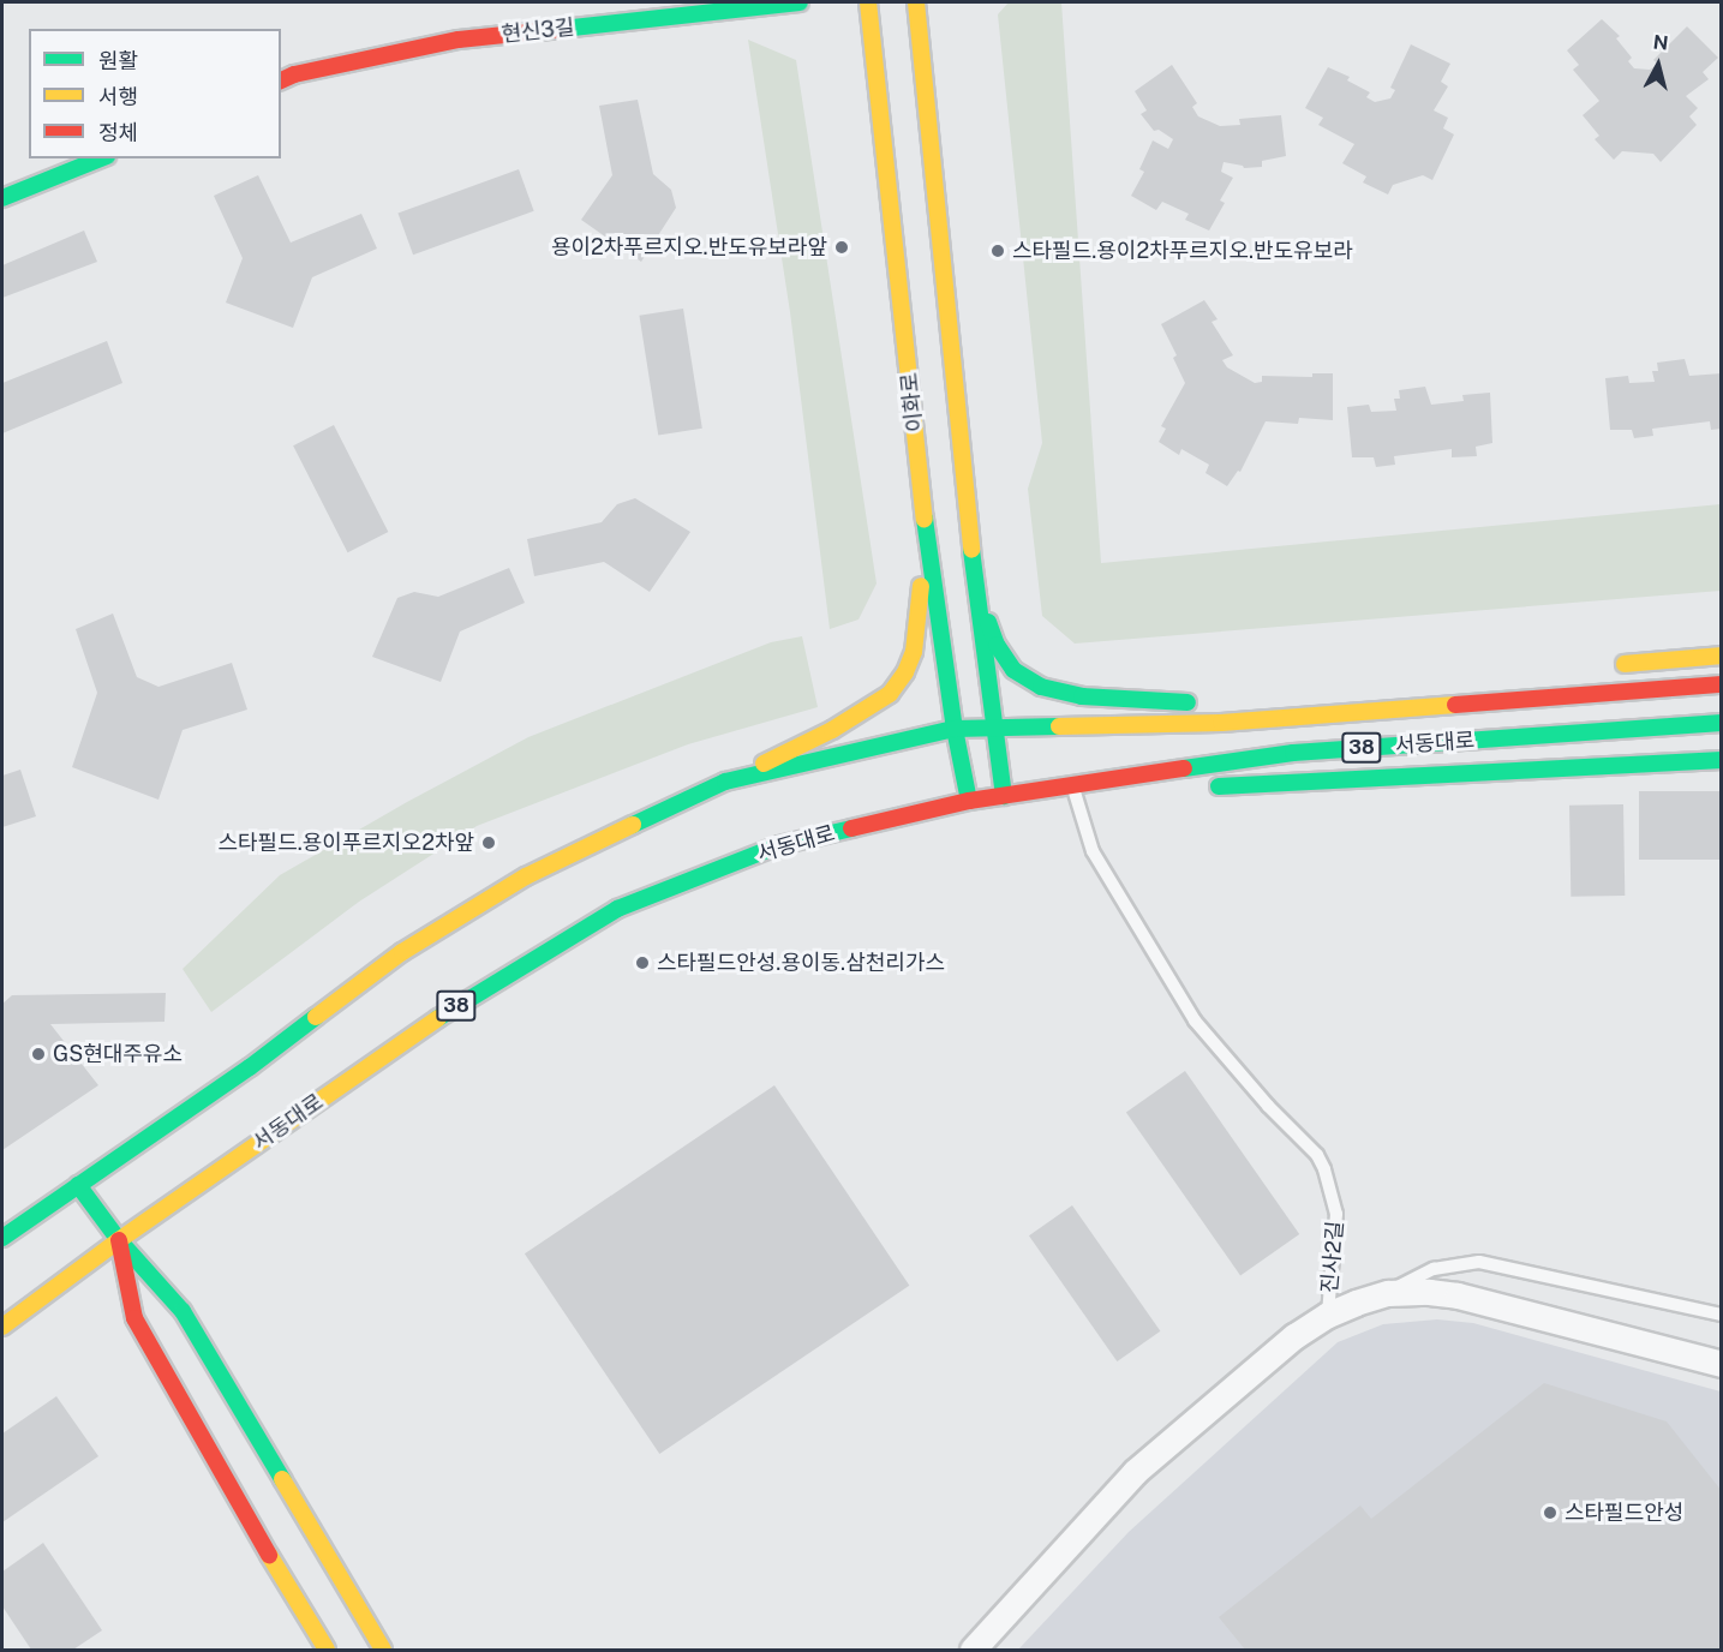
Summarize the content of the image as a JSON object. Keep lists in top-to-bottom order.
{
  "streets": {
    "main road": [
      "현신3길",
      "이화로",
      "서동대로",
      "38"
    ],
    "street": ["진사2길"]
  },
  "crossings": [
    ["이화로", "서동대로"]
  ],
  "places": [
    "용이2차푸르지오.반도유보라앞",
    "스타필드.용이2차푸르지오.반도유보라",
    "스타필드.용이푸르지오2차앞",
    "스타필드안성.용이동.삼천리가스",
    "GS현대주유소",
    "스타필드안성"
  ],
  "legend": ["원활", "서행", "정체"],
  "north": "top"
}
